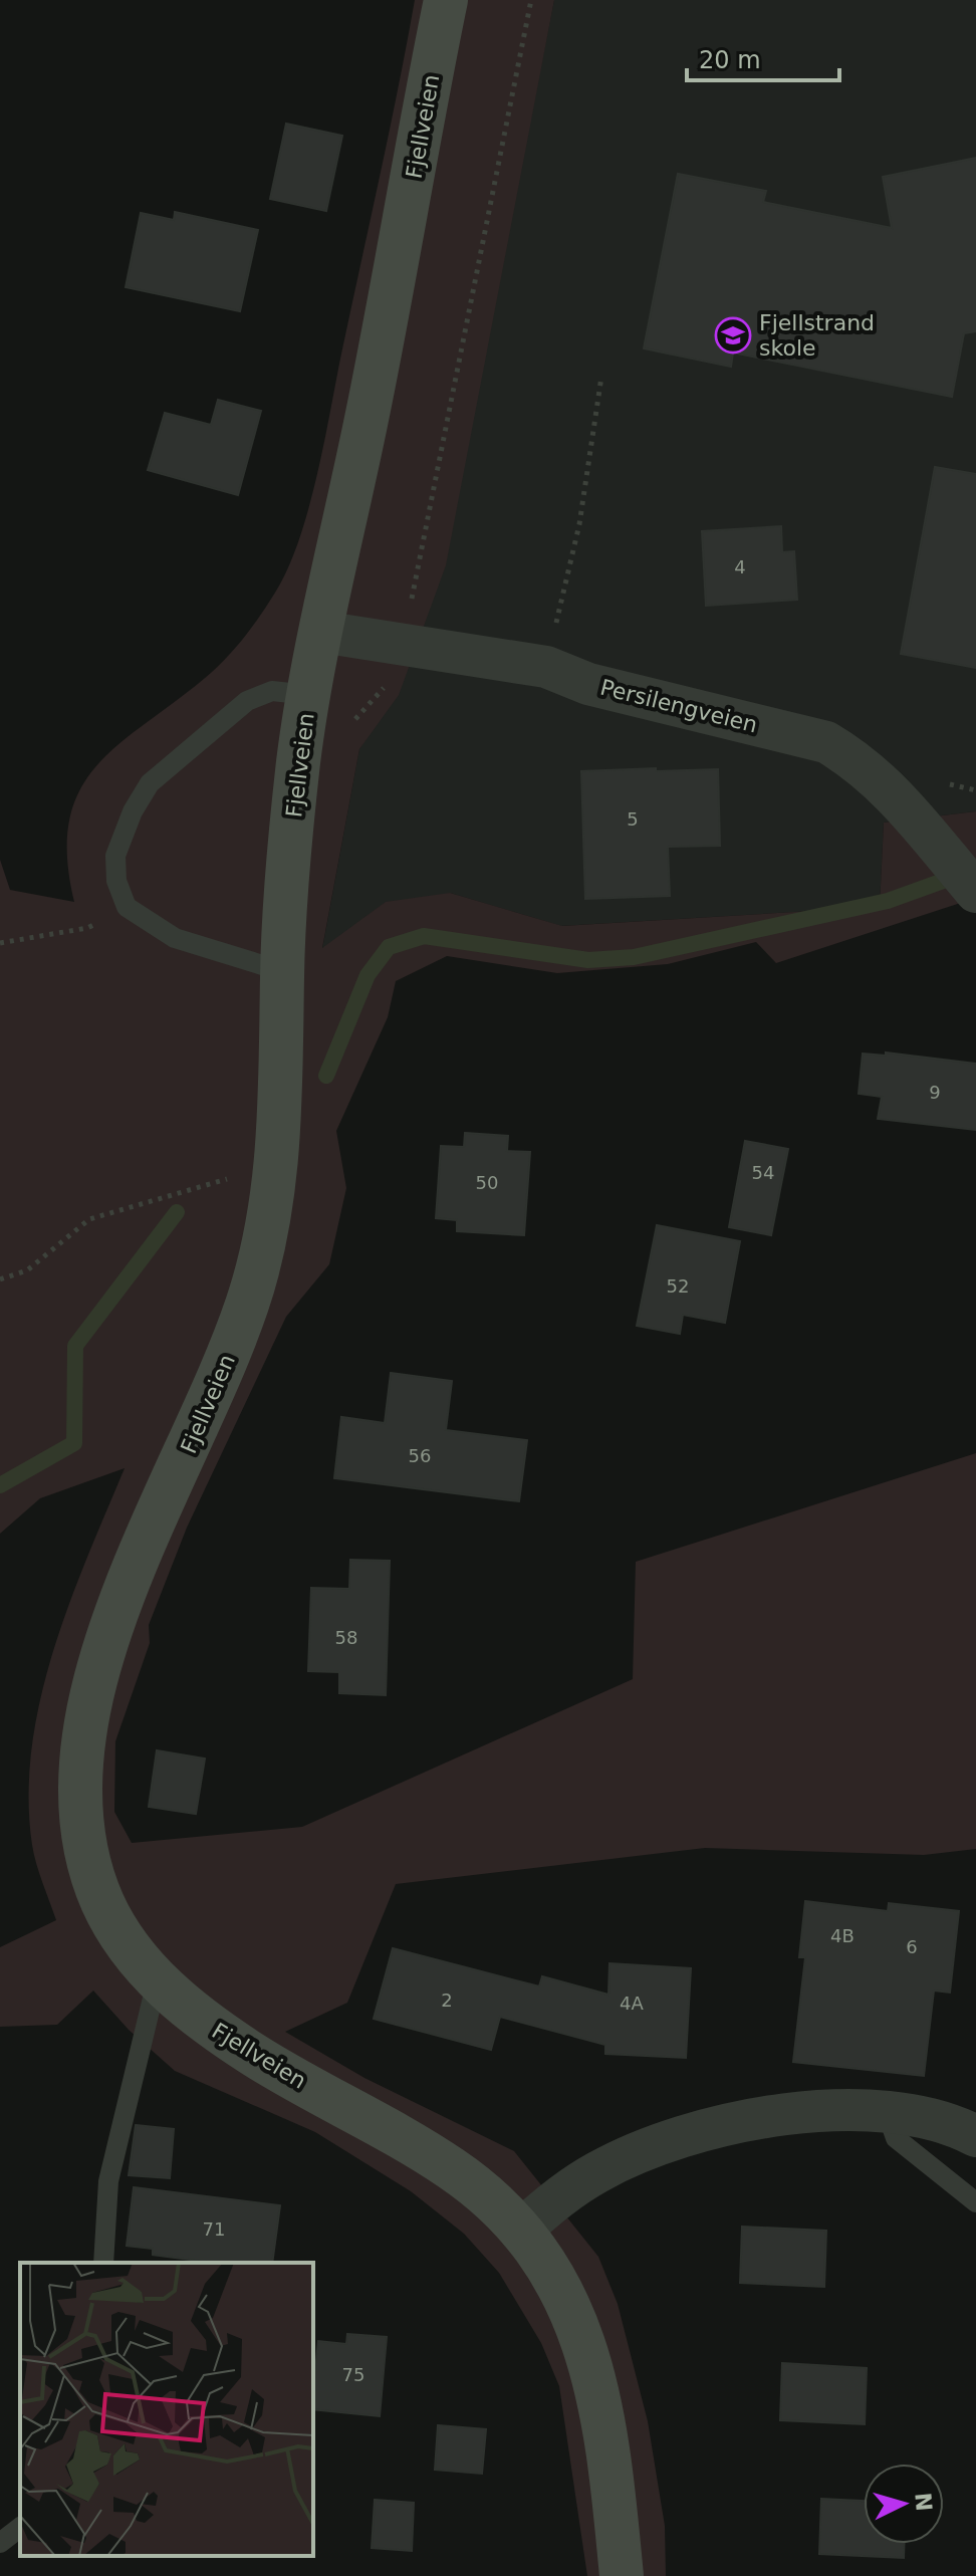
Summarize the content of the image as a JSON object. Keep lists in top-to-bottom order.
{
  "streets": {
    "main road": ["Fjellveien"],
    "street": ["Persilengveien"]
  },
  "crossings": [
    ["Fjellveien", "Persilengveien"]
  ],
  "places": {
    "school or university": ["Fjellstrand skole"]
  },
  "house_numbers": [
    "4",
    "5",
    "9",
    "54",
    "50",
    "52",
    "56",
    "58",
    "4B",
    "6",
    "2",
    "4A",
    "71",
    "75"
  ],
  "scale_bar": "20 m",
  "north": "right"
}
